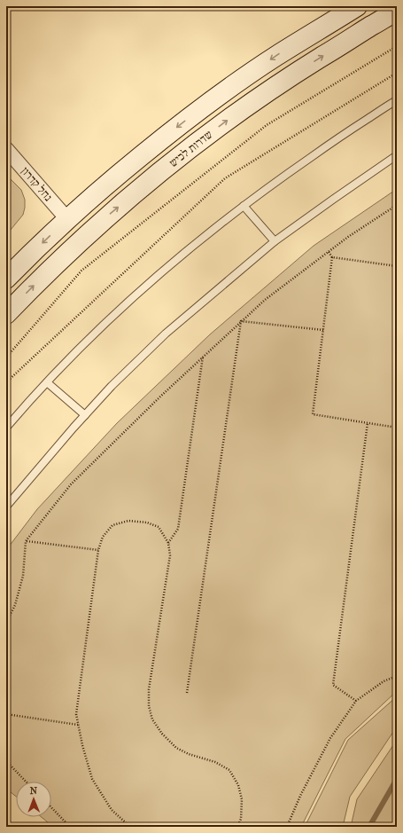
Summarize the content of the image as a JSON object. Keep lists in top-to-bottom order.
{
  "streets": {
    "street": ["שדרות לכיש", "נחל קדרון"]
  },
  "north": "top"
}
